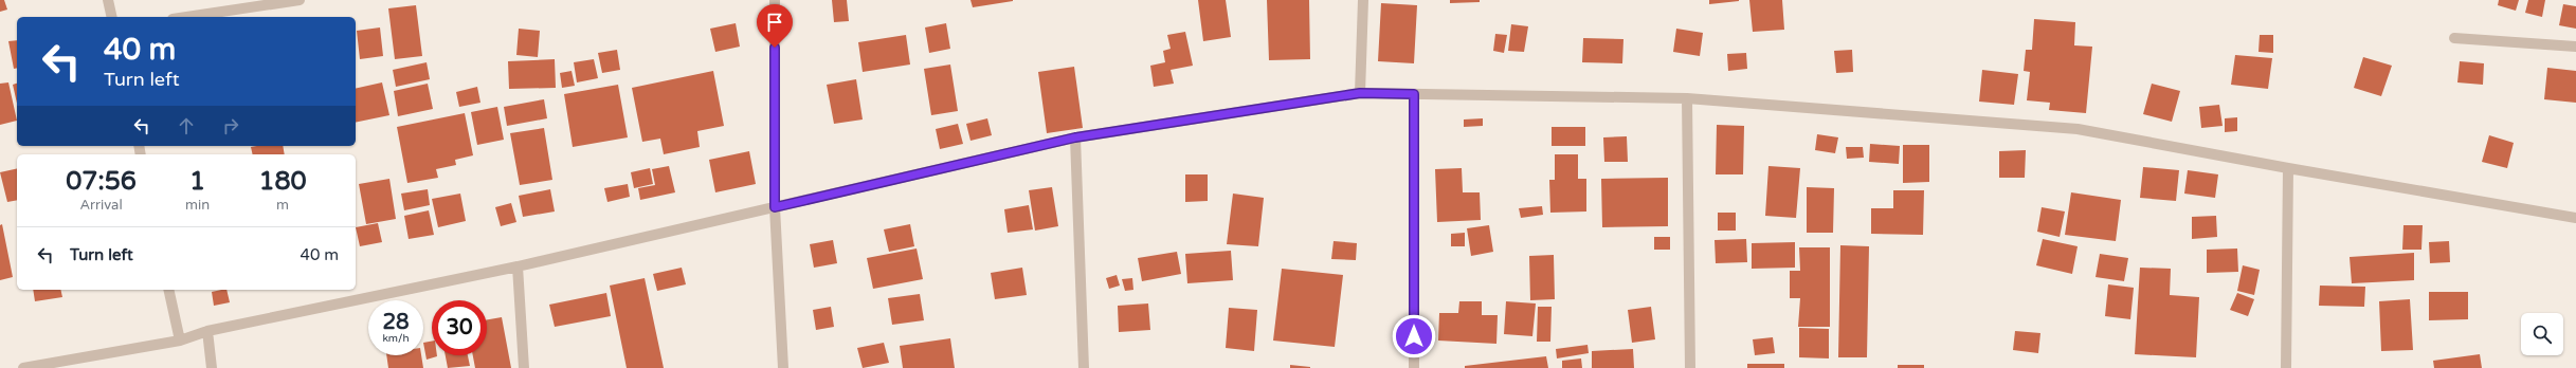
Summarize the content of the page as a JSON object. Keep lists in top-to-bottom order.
{
  "page": {
    "turn": ["40 m", "Turn left"],
    "eta": [
      "07:56",
      "Arrival",
      "1",
      "min",
      "180",
      "m"
    ],
    "list": [
      {
        "name": "Turn left",
        "value": "40 m"
      }
    ],
    "speed": "28 km/h",
    "limit": "30"
  }
}
